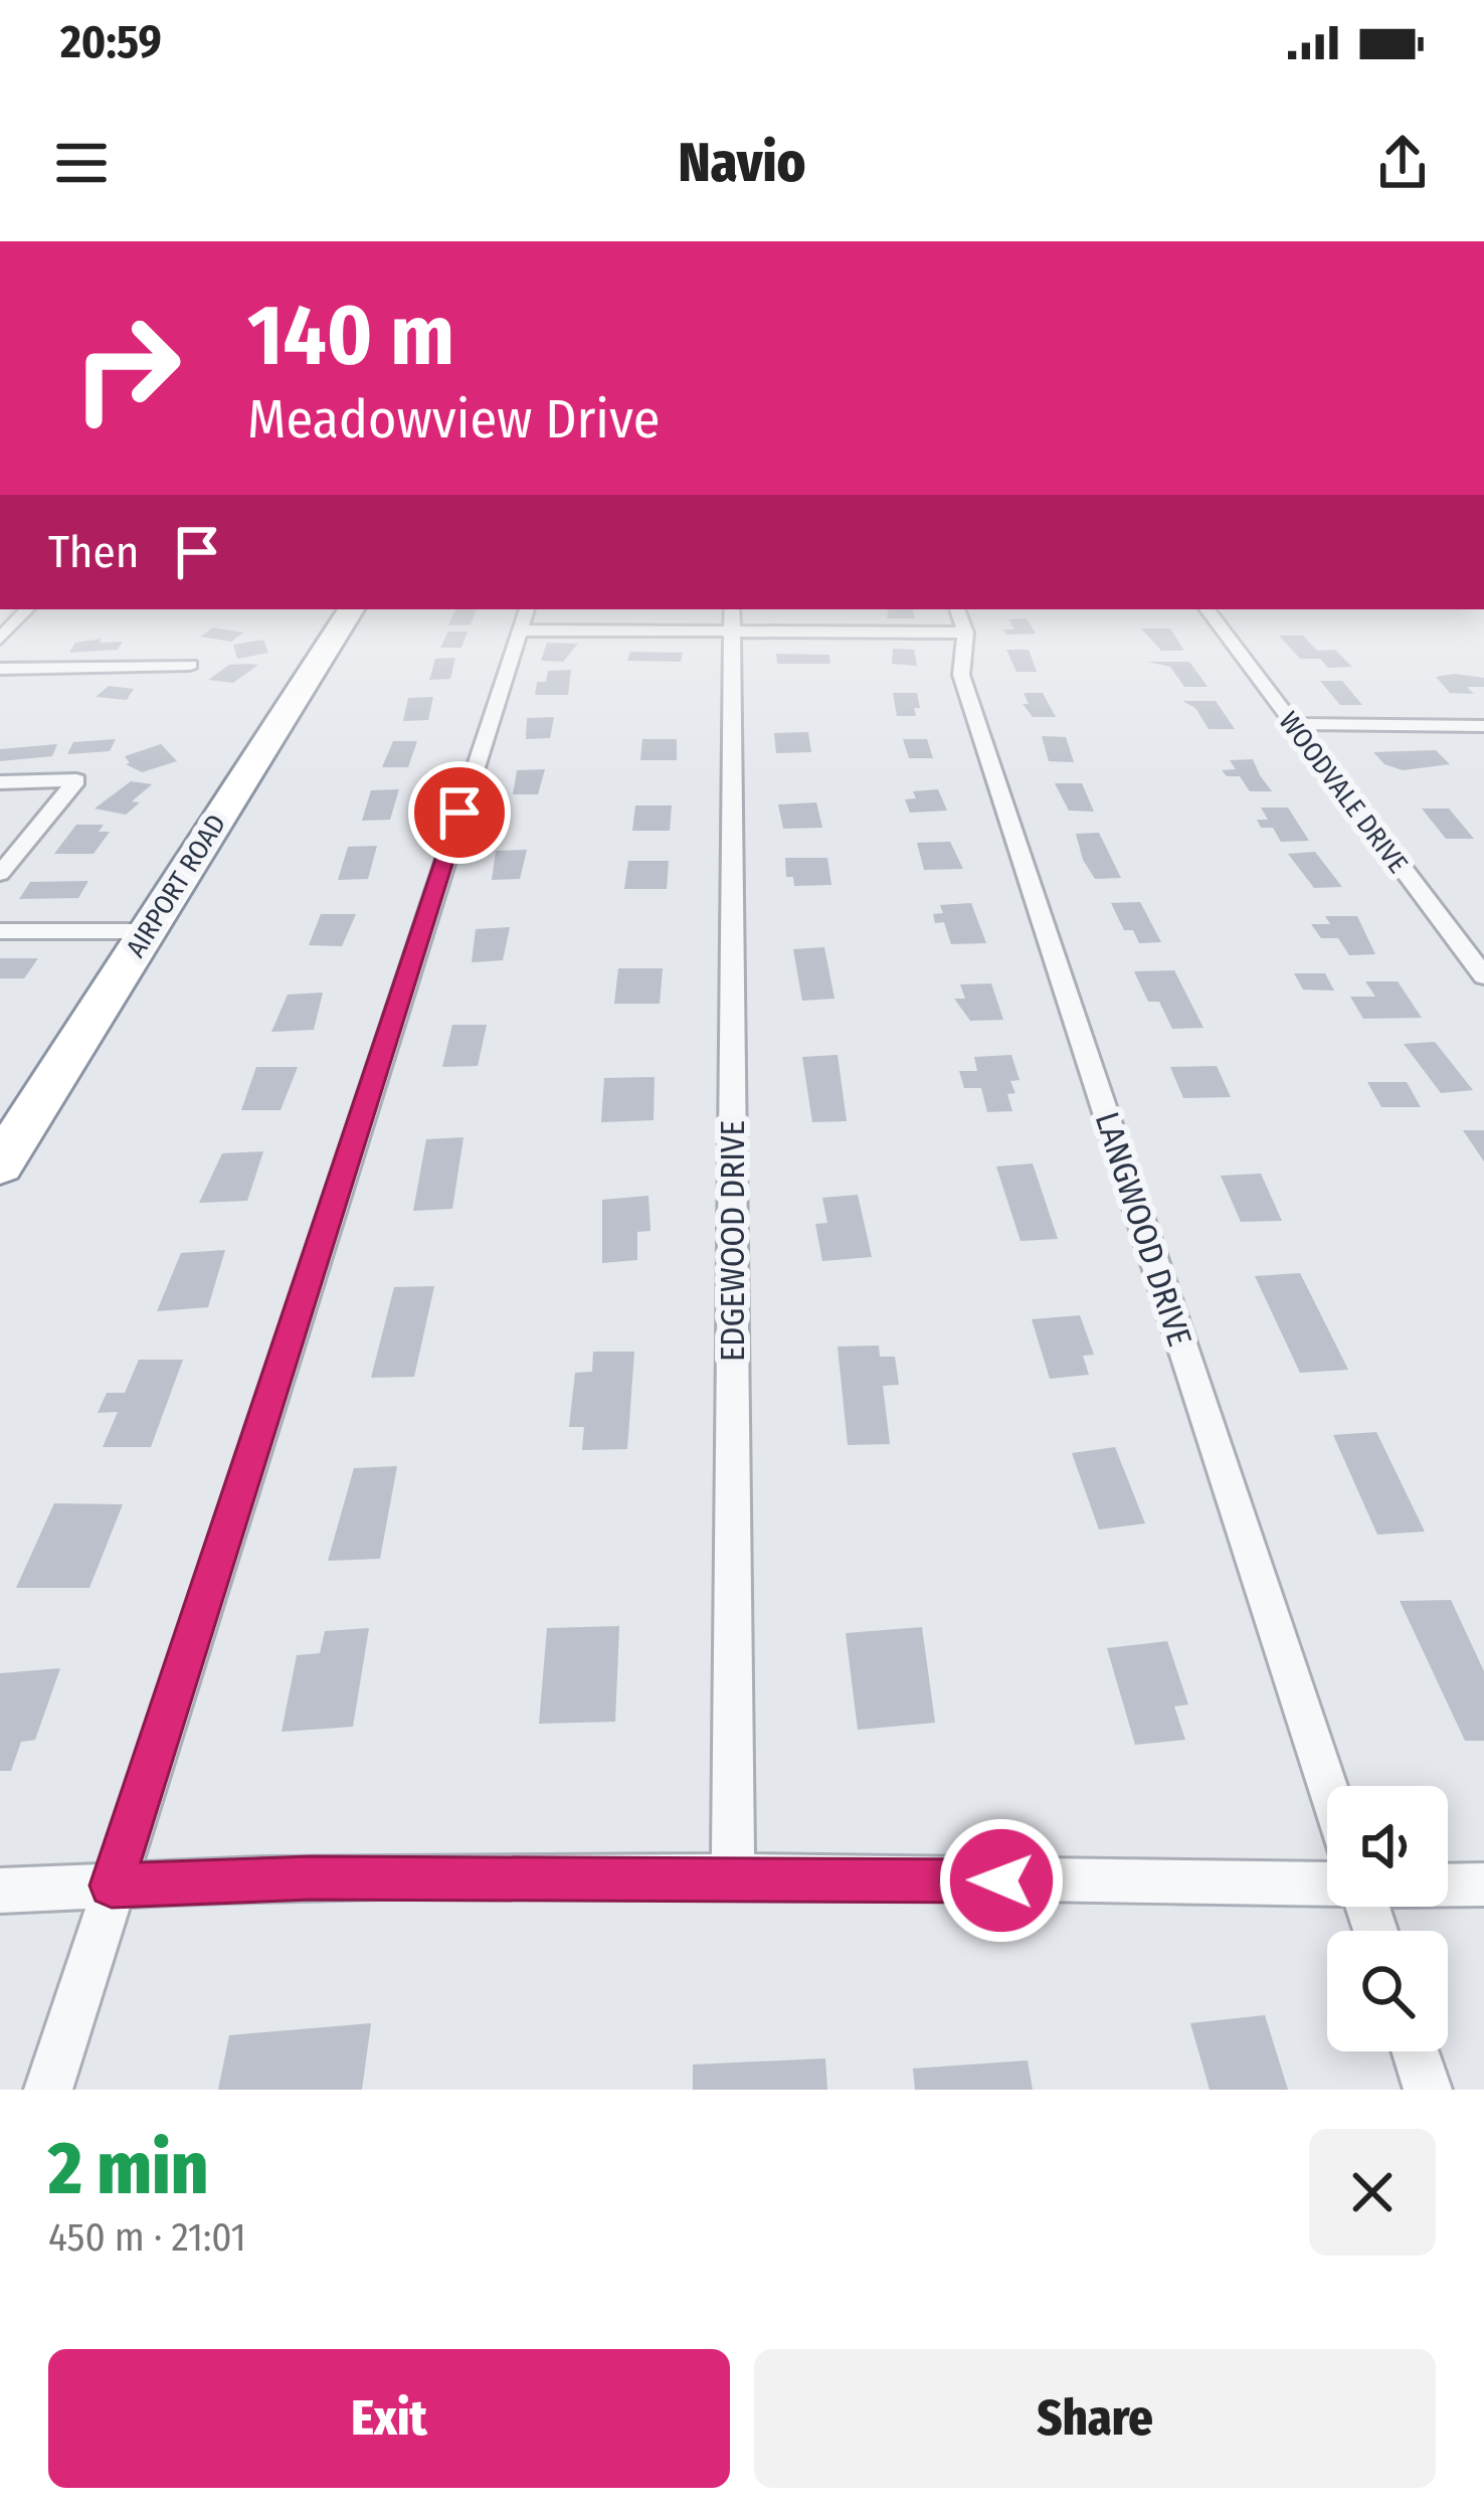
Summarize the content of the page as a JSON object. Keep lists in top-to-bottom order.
{
  "streets": {
    "highway": ["AIRPORT ROAD"],
    "street": ["WOODVALE DRIVE", "LANGWOOD DRIVE", "EDGEWOOD DRIVE"]
  },
  "page": {
    "status": "20:59",
    "header": "Navio",
    "turn": ["140 m", "Meadowview Drive"],
    "then": "Then",
    "heading": ["2 min", "450 m · 21:01"],
    "buttons": ["Exit", "Share"]
  }
}
